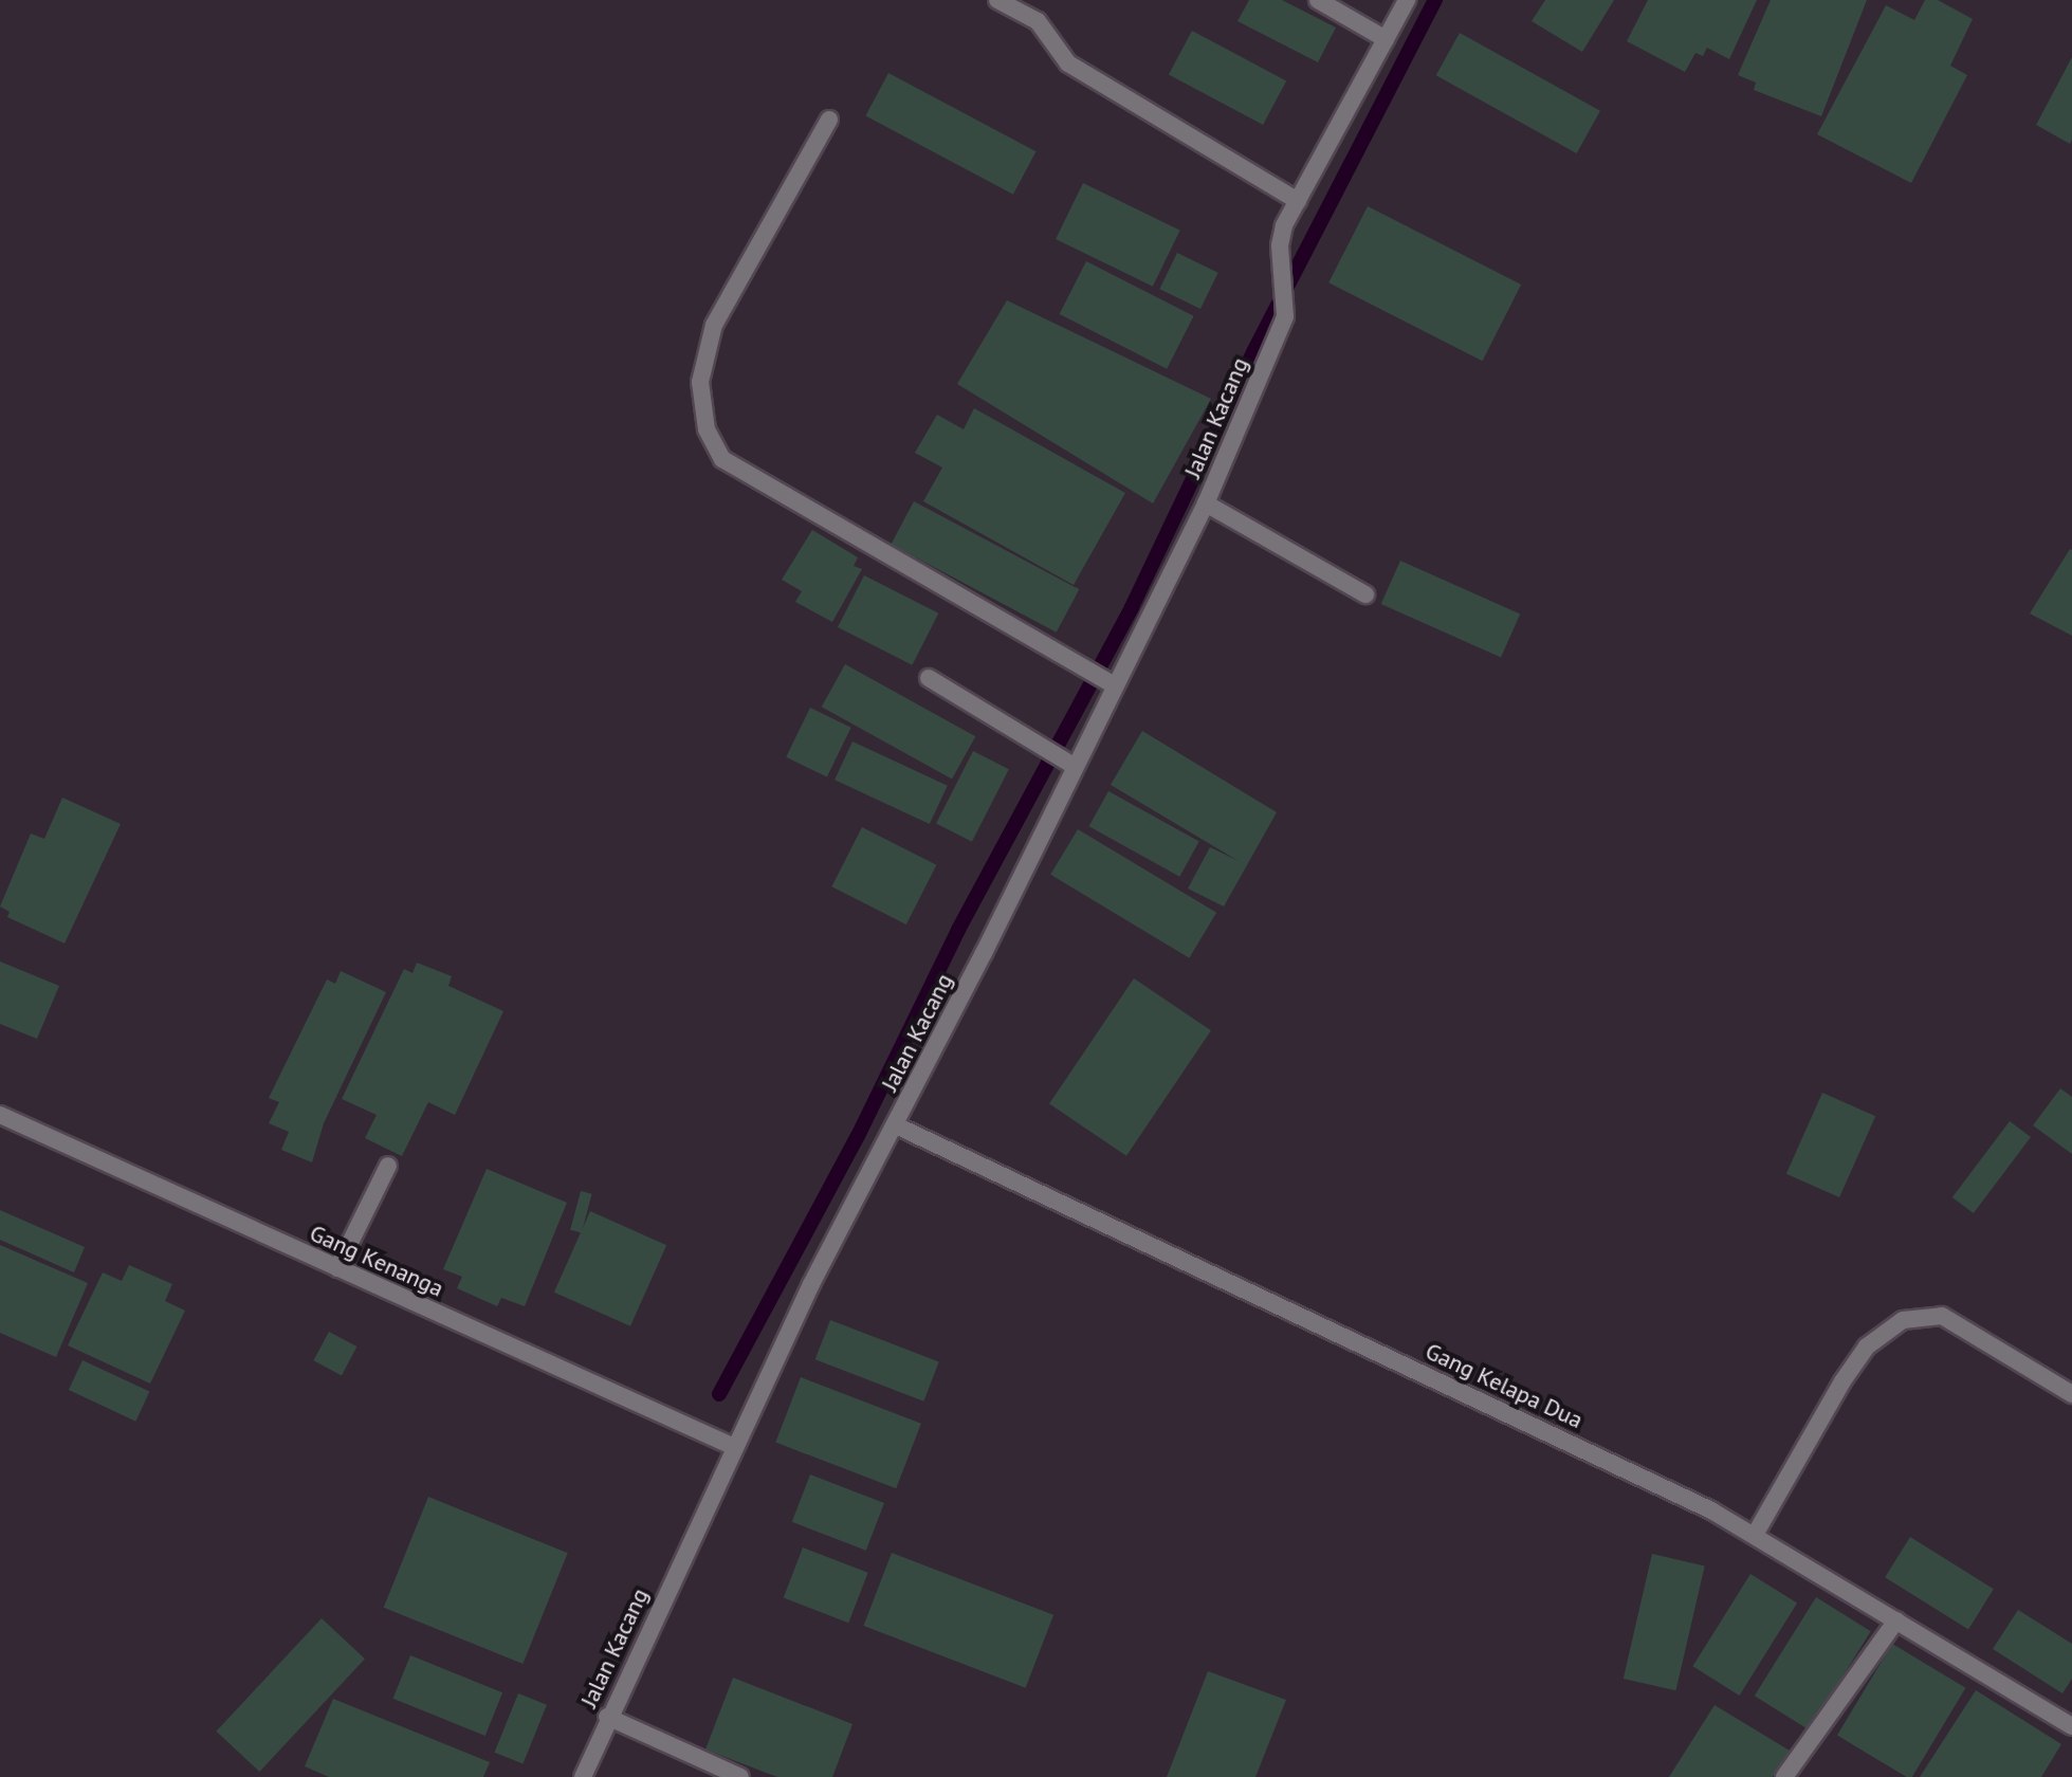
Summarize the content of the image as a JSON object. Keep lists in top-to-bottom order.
{
  "streets": {
    "street": ["Jalan Kacang", "Gang Kenanga", "Gang Kelapa Dua"]
  },
  "crossings": [
    ["Jalan Kacang", "Gang Kenanga"],
    ["Jalan Kacang", "Gang Kelapa Dua"]
  ]
}
